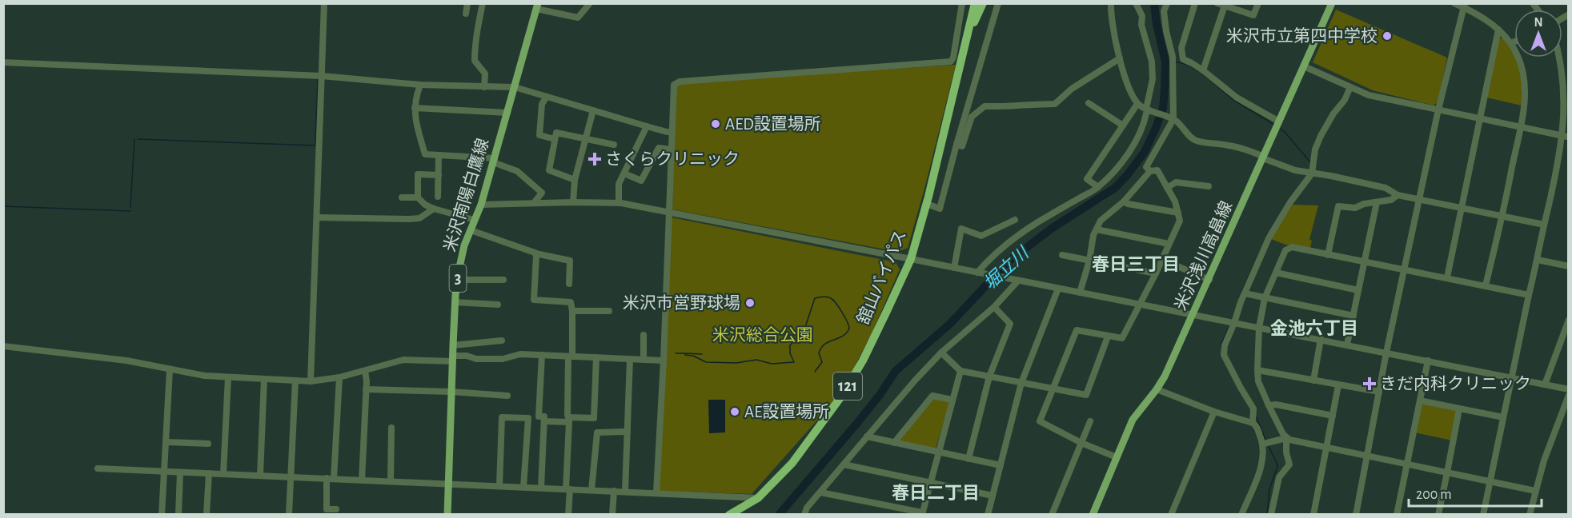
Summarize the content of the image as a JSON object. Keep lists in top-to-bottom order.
{
  "streets": {
    "highway": ["舘山バイパス", "121"],
    "main road": ["米沢南陽白鷹線", "米沢浅川高畠線", "3"]
  },
  "districts": ["春日三丁目", "金池六丁目", "春日二丁目"],
  "water": ["堀立川"],
  "parks": ["米沢総合公園"],
  "places": {
    "other": [
      "米沢市立第四中学校",
      "AED設置場所",
      "米沢市営野球場",
      "AE設置場所"
    ],
    "health": ["さくらクリニック", "きだ内科クリニック"]
  },
  "scale_bar": "200 m",
  "north": "top"
}
